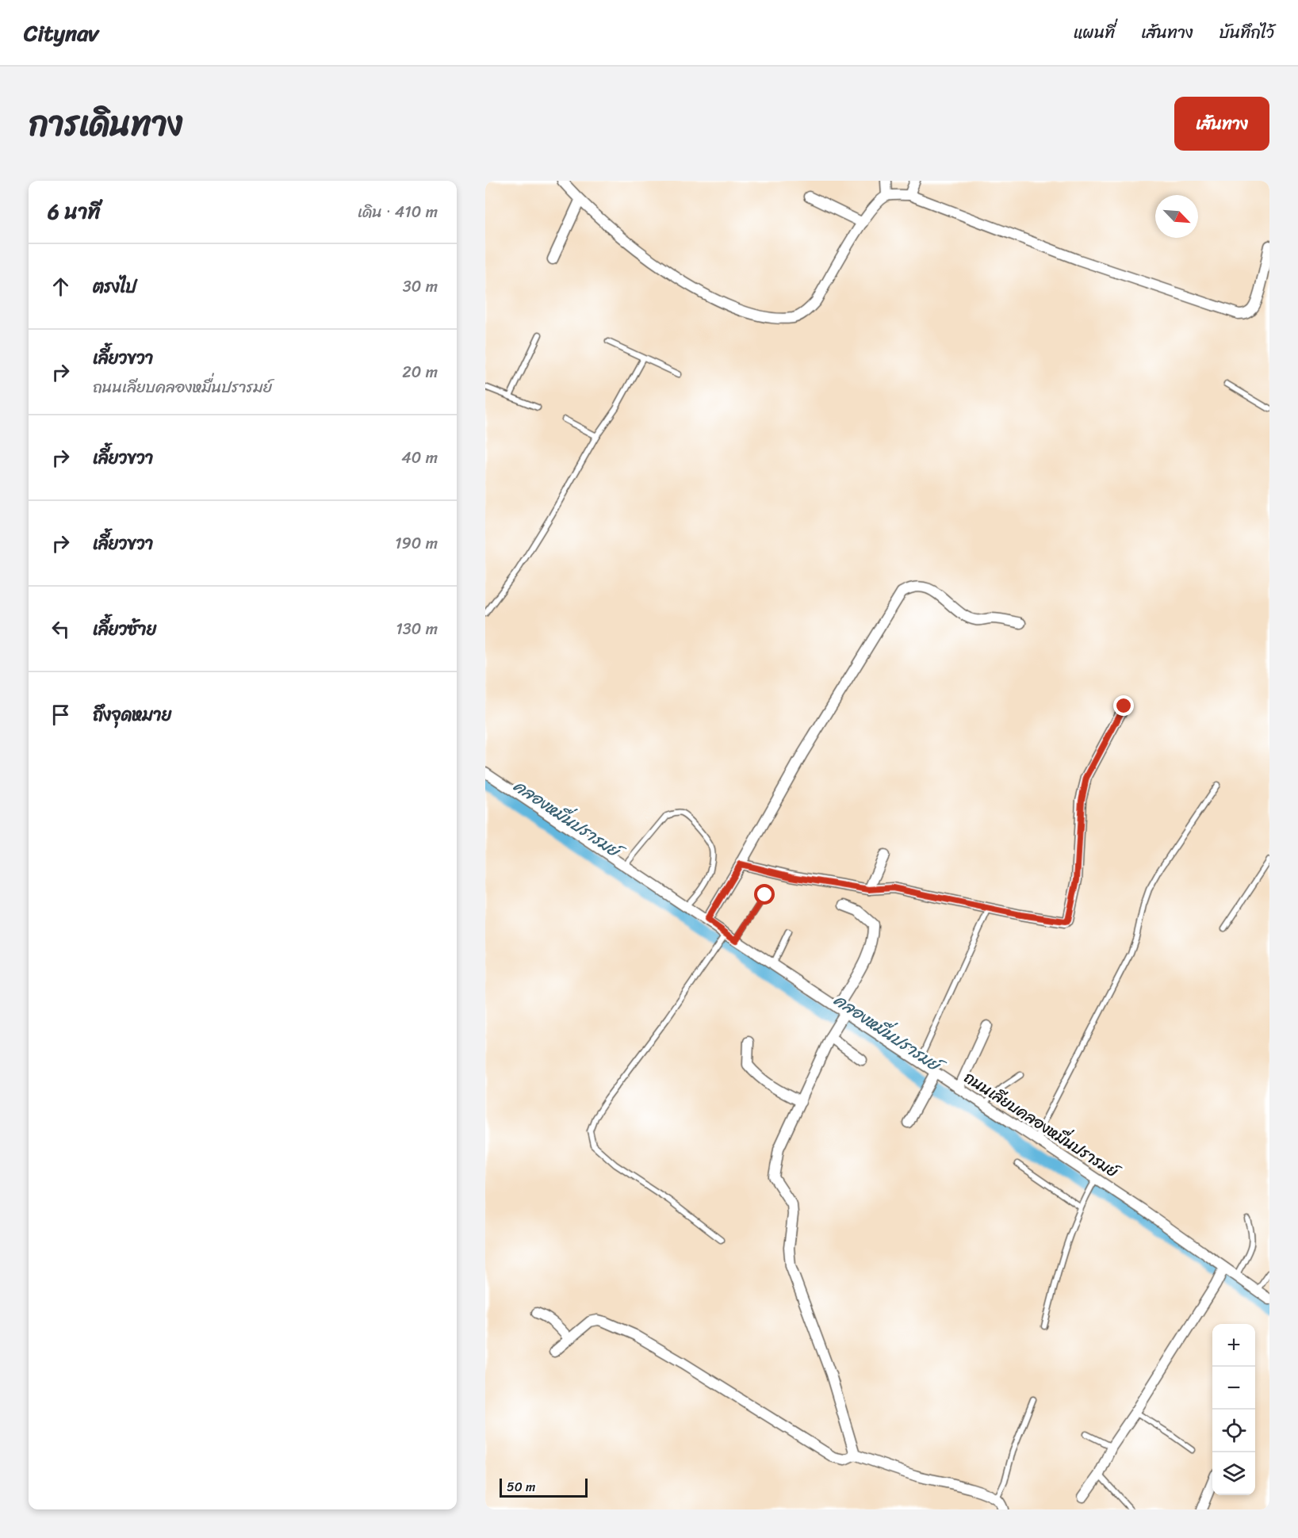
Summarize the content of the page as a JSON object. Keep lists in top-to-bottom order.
{
  "streets": {
    "street": ["ถนนเลียบคลองหมื่นปรารมย์"]
  },
  "water": ["คลองหมื่นปรารมย์"],
  "scale_bar": "50 m",
  "north": "bottom right",
  "page": {
    "header": "Citynav",
    "nav": ["แผนที่", "เส้นทาง", "บันทึกไว้"],
    "title": "การเดินทาง",
    "buttons": "เส้นทาง",
    "heading": ["6 นาที", "เดิน · 410 m"],
    "list": [
      ["ตรงไป", "30 m"],
      ["เลี้ยวขวา", "ถนนเลียบคลองหมื่นปรารมย์", "20 m"],
      ["เลี้ยวขวา", "40 m"],
      ["เลี้ยวขวา", "190 m"],
      ["เลี้ยวซ้าย", "130 m"],
      "ถึงจุดหมาย"
    ],
    "map_buttons": ["+", "−"],
    "scale": "50 m"
  }
}
